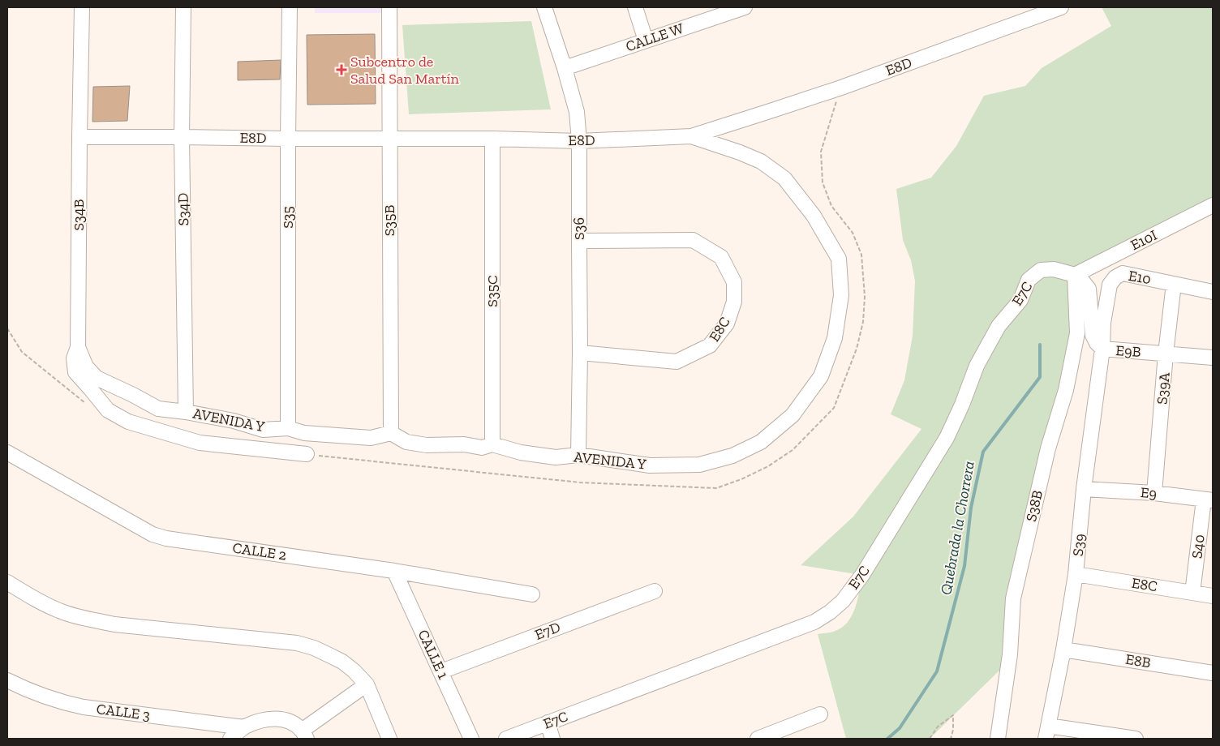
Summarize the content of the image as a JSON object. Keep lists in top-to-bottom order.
{
  "streets": {
    "street": [
      "CALLE W",
      "E8D",
      "S34D",
      "S34B",
      "S35",
      "S35B",
      "S36",
      "E10I",
      "E10",
      "S35C",
      "E7C",
      "E8C",
      "E9B",
      "S39A",
      "AVENIDA Y",
      "E9",
      "S38B",
      "S39",
      "S40",
      "CALLE 2",
      "E7D",
      "CALLE 1",
      "E8B",
      "CALLE 3"
    ]
  },
  "crossings": [
    ["CALLE W", "S36"],
    ["E8D", "S34D"],
    ["E8D", "S34B"],
    ["E8D", "S35"],
    ["E8D", "S35B"],
    ["E8D", "S36"],
    ["E8D", "S35C"],
    ["E8D", "AVENIDA Y"],
    ["S34D", "AVENIDA Y"],
    ["S34B", "AVENIDA Y"],
    ["S35", "AVENIDA Y"],
    ["S35B", "AVENIDA Y"],
    ["S36", "E8C"],
    ["S36", "AVENIDA Y"],
    ["E10I", "E7C"],
    ["E10I", "E9B"],
    ["E10I", "S38B"],
    ["E10", "E9B"],
    ["E10", "S39A"],
    ["E10", "S39"],
    ["S35C", "AVENIDA Y"],
    ["E7C", "E9B"],
    ["E7C", "S38B"],
    ["E8C", "S39"],
    ["E8C", "S40"],
    ["E9B", "S39A"],
    ["E9B", "S38B"],
    ["E9B", "S39"],
    ["S39A", "E9"],
    ["E9", "S39"],
    ["E9", "S40"],
    ["S39", "E8B"],
    ["CALLE 2", "CALLE 1"],
    ["E7D", "CALLE 1"]
  ],
  "water": ["Quebrada la Chorrera"],
  "places": {
    "health": ["Subcentro de Salud San Martín"]
  }
}
